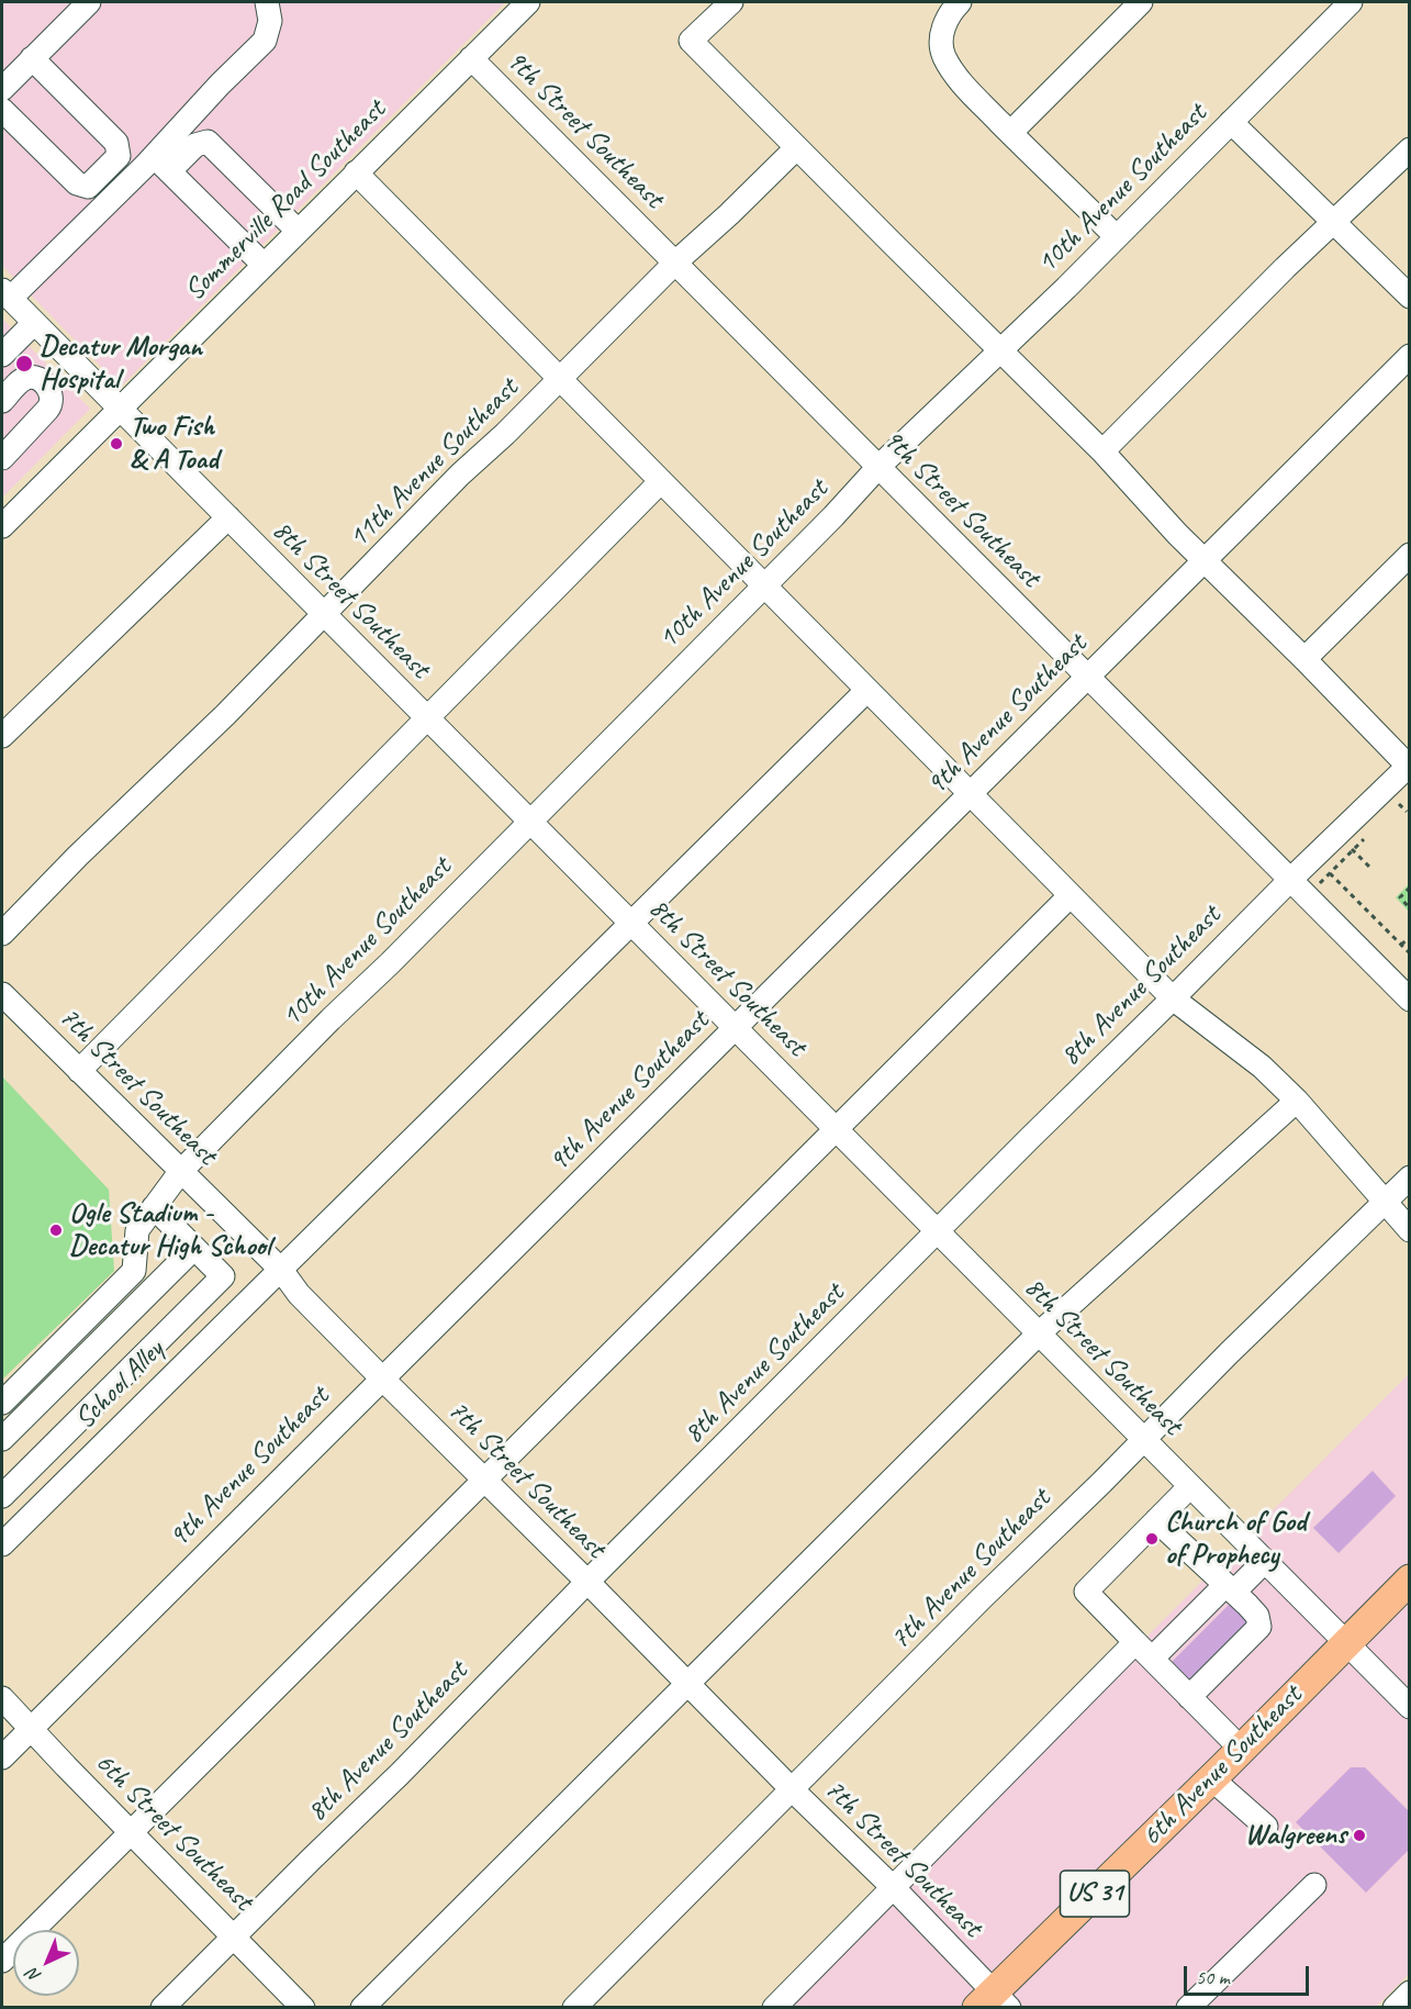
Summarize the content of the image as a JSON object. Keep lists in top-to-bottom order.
{
  "streets": {
    "main road": ["6th Avenue Southeast", "US 31"],
    "street": [
      "9th Street Southeast",
      "10th Avenue Southeast",
      "Sommerville Road Southeast",
      "11th Avenue Southeast",
      "8th Street Southeast",
      "9th Avenue Southeast",
      "8th Avenue Southeast",
      "7th Street Southeast",
      "School Alley",
      "7th Avenue Southeast",
      "6th Street Southeast"
    ]
  },
  "crossings": [
    ["9th Street Southeast", "10th Avenue Southeast"],
    ["9th Street Southeast", "Sommerville Road Southeast"],
    ["9th Street Southeast", "11th Avenue Southeast"],
    ["9th Street Southeast", "9th Avenue Southeast"],
    ["9th Street Southeast", "8th Avenue Southeast"],
    ["10th Avenue Southeast", "8th Street Southeast"],
    ["10th Avenue Southeast", "7th Street Southeast"],
    ["Sommerville Road Southeast", "8th Street Southeast"],
    ["11th Avenue Southeast", "8th Street Southeast"],
    ["8th Street Southeast", "9th Avenue Southeast"],
    ["8th Street Southeast", "8th Avenue Southeast"],
    ["8th Street Southeast", "School Alley"],
    ["8th Street Southeast", "7th Avenue Southeast"],
    ["8th Street Southeast", "6th Avenue Southeast"],
    ["9th Avenue Southeast", "7th Street Southeast"],
    ["9th Avenue Southeast", "6th Street Southeast"],
    ["8th Avenue Southeast", "7th Street Southeast"],
    ["8th Avenue Southeast", "6th Street Southeast"],
    ["7th Street Southeast", "School Alley"],
    ["7th Street Southeast", "7th Avenue Southeast"],
    ["7th Street Southeast", "6th Avenue Southeast"]
  ],
  "places": [
    "Decatur Morgan Hospital",
    "Two Fish & A Toad",
    "Ogle Stadium - Decatur High School",
    "Church of God of Prophecy",
    "Walgreens"
  ],
  "scale_bar": "50 m",
  "north": "bottom left"
}
